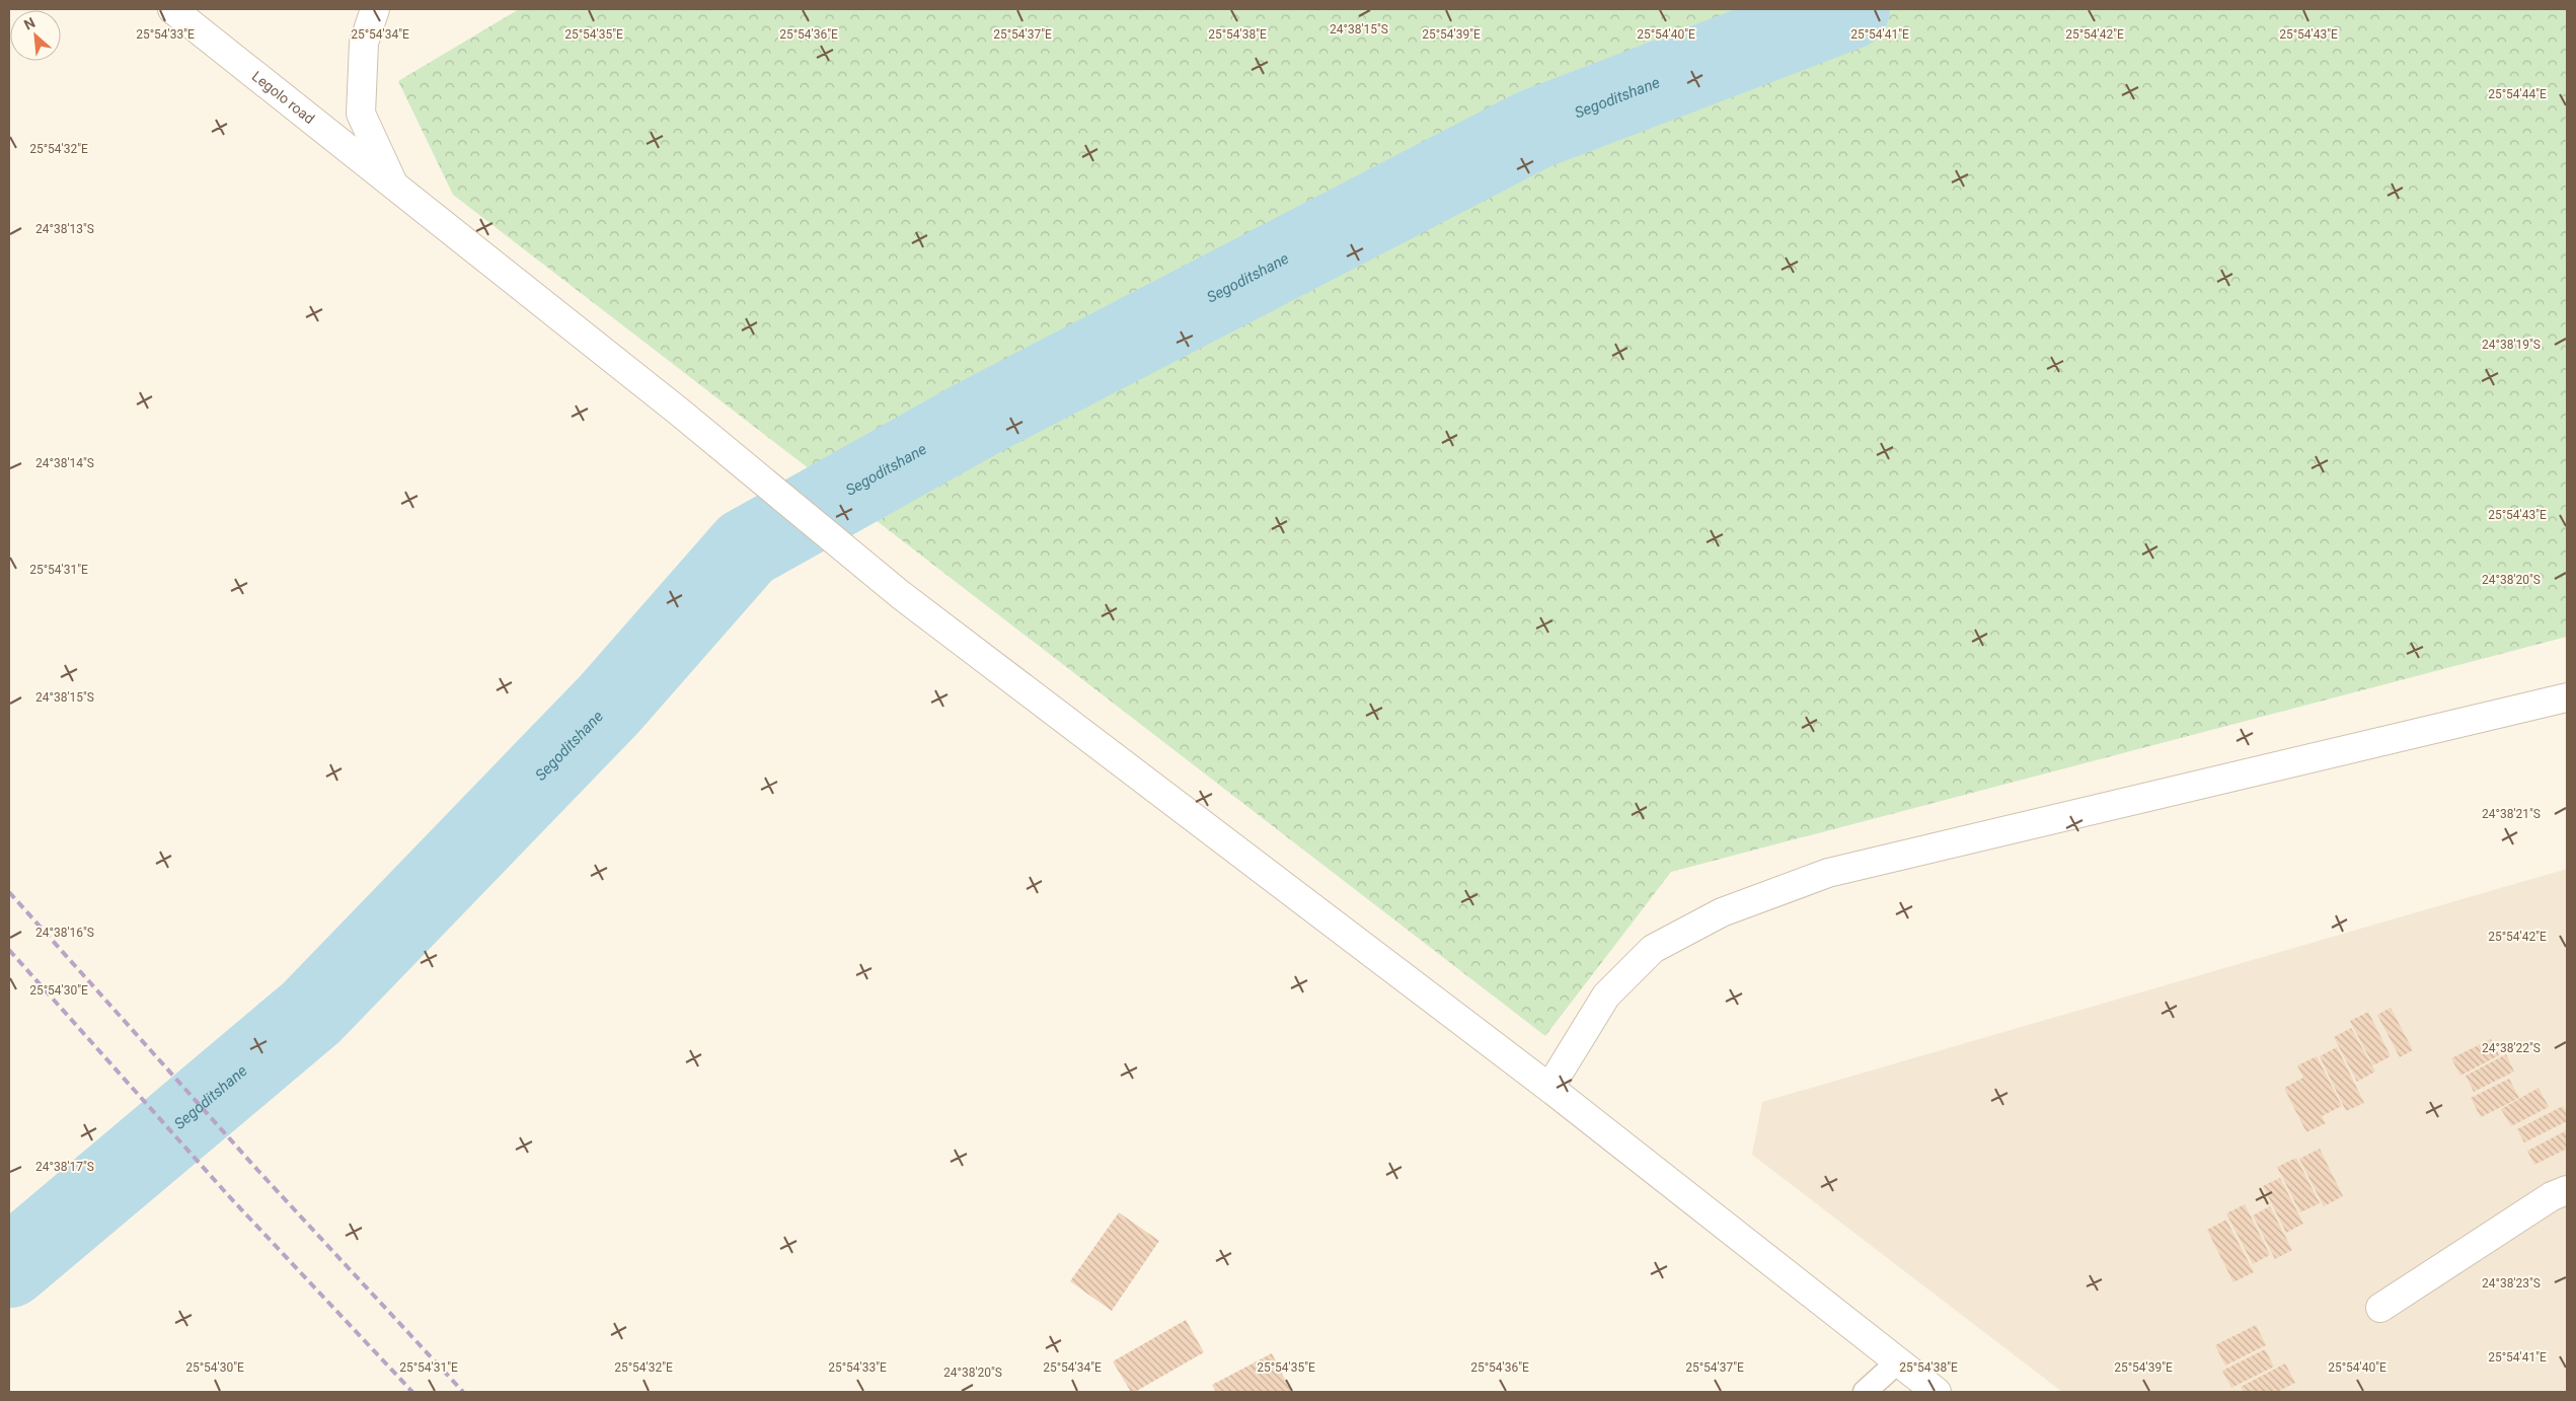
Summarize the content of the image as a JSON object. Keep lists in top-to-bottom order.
{
  "streets": {
    "street": ["Legolo road"]
  },
  "water": ["Segoditshane"],
  "north": "top left",
  "coordinates": [
    "24°38'15\"S",
    "25°54'33\"E",
    "25°54'34\"E",
    "25°54'35\"E",
    "25°54'36\"E",
    "25°54'37\"E",
    "25°54'38\"E",
    "25°54'39\"E",
    "25°54'40\"E",
    "25°54'41\"E",
    "25°54'42\"E",
    "25°54'43\"E",
    "25°54'44\"E",
    "25°54'32\"E",
    "24°38'13\"S",
    "24°38'19\"S",
    "24°38'14\"S",
    "25°54'31\"E",
    "24°38'20\"S",
    "24°38'21\"S",
    "24°38'16\"S",
    "25°54'30\"E",
    "24°38'22\"S",
    "24°38'17\"S",
    "24°38'23\"S"
  ]
}
